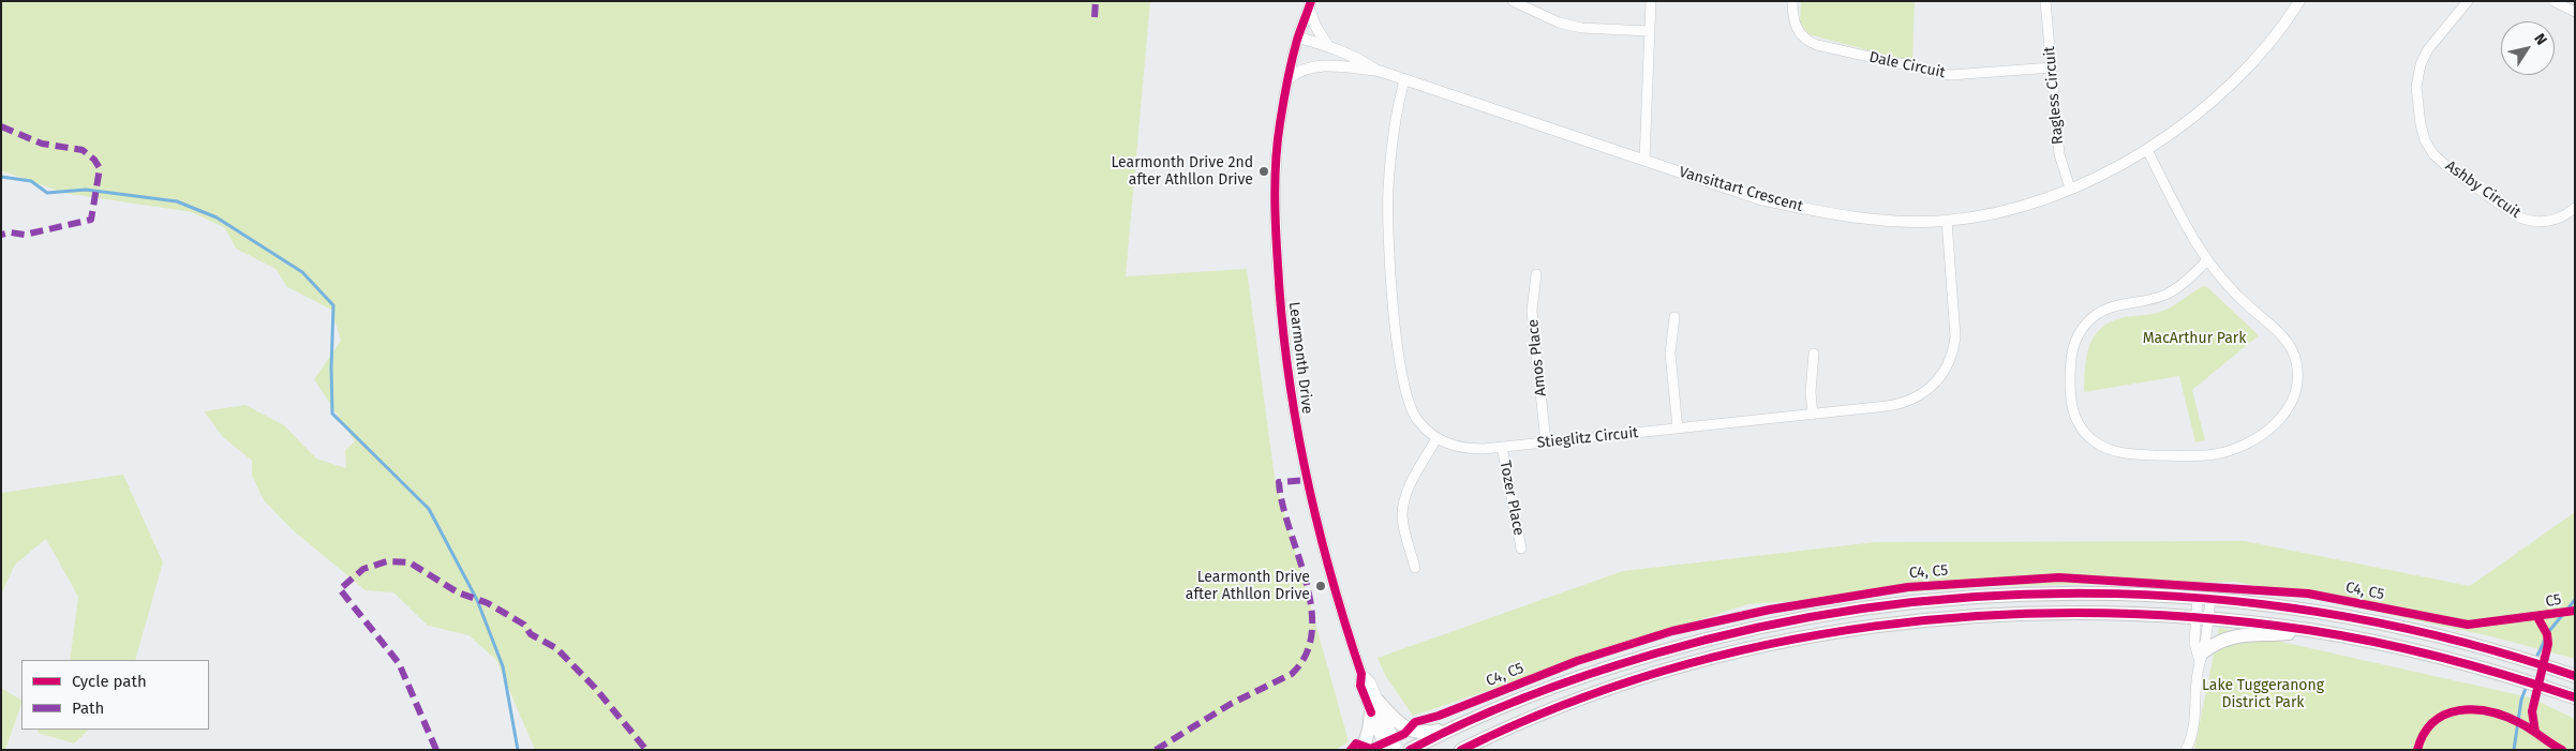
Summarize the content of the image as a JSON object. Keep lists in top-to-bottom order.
{
  "streets": {
    "street": [
      "Dale Circuit",
      "Ragless Circuit",
      "Vansittart Crescent",
      "Ashby Circuit",
      "Learmonth Drive",
      "Amos Place",
      "Stieglitz Circuit",
      "Tozer Place"
    ],
    "cycle path": ["C4, C5"]
  },
  "crossings": [
    ["Dale Circuit", "Ragless Circuit"],
    ["Ragless Circuit", "Vansittart Crescent"],
    ["Vansittart Crescent", "Learmonth Drive"],
    ["Vansittart Crescent", "Stieglitz Circuit"],
    ["Amos Place", "Stieglitz Circuit"],
    ["Stieglitz Circuit", "Tozer Place"]
  ],
  "parks": ["MacArthur Park", "Lake Tuggeranong District Park"],
  "places": ["Learmonth Drive 2nd after Athllon Drive", "Learmonth Drive after Athllon Drive"],
  "legend": ["Cycle path", "Path"],
  "north": "top right"
}
